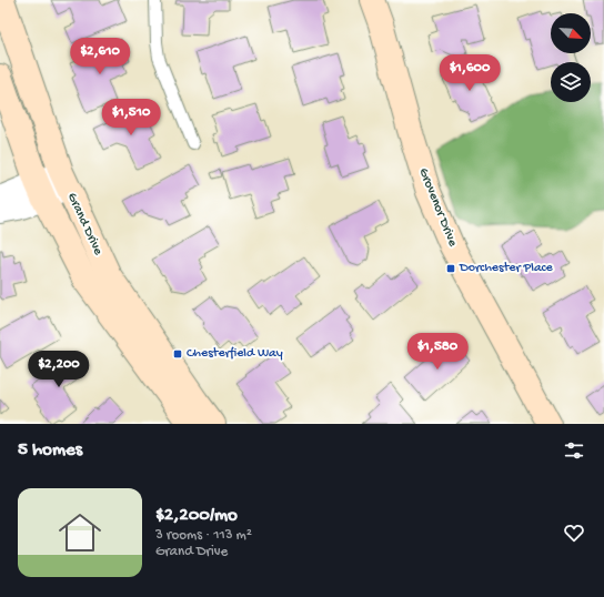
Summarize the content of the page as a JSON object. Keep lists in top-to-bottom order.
{
  "streets": {
    "main road": ["Grovenor Drive", "Grand Drive"]
  },
  "places": {
    "transit": ["Dorchester Place", "Chesterfield Way"]
  },
  "north": "bottom right",
  "page": {
    "price": [
      "$2,610",
      "$1,600",
      "$1,510",
      "$1,580",
      "$2,200"
    ],
    "heading": "5 homes",
    "list": [
      {
        "name": "$2,200/mo",
        "note": "3 rooms · 113 m² · Grand Drive"
      }
    ]
  }
}
